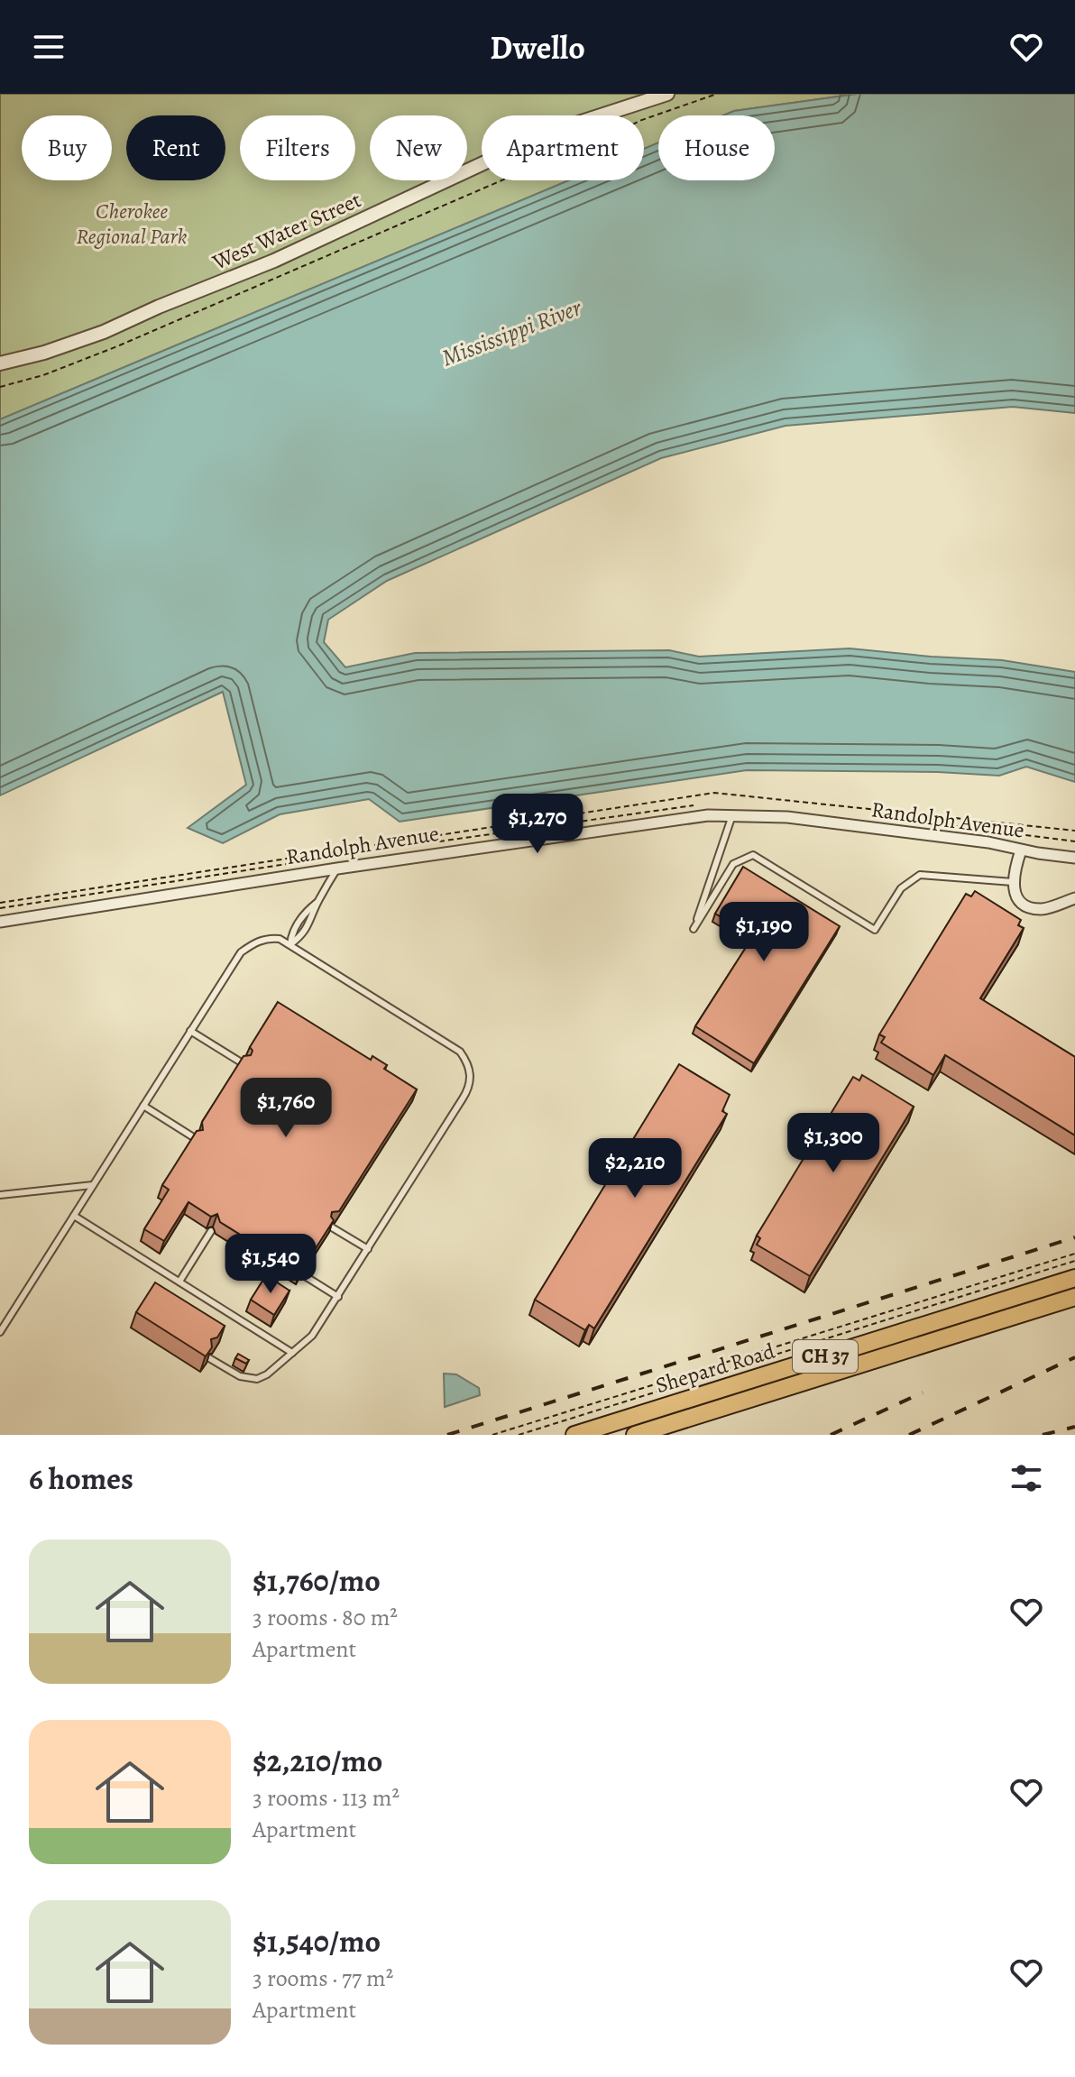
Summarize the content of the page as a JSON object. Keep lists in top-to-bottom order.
{
  "streets": {
    "highway": ["CH 37", "Shepard Road"],
    "street": ["West Water Street", "Randolph Avenue"]
  },
  "water": ["Mississippi River"],
  "parks": ["Cherokee Regional Park"],
  "page": {
    "header": "Dwello",
    "chip": [
      "Buy",
      "Rent",
      "Filters",
      "New",
      "Apartment",
      "House"
    ],
    "price": [
      "$1,270",
      "$1,190",
      "$1,760",
      "$1,300",
      "$2,210",
      "$1,540"
    ],
    "heading": "6 homes",
    "list": [
      {
        "name": "$1,760/mo",
        "note": "3 rooms · 80 m² · Apartment"
      },
      {
        "name": "$2,210/mo",
        "note": "3 rooms · 113 m² · Apartment"
      },
      {
        "name": "$1,540/mo",
        "note": "3 rooms · 77 m² · Apartment"
      }
    ]
  }
}
